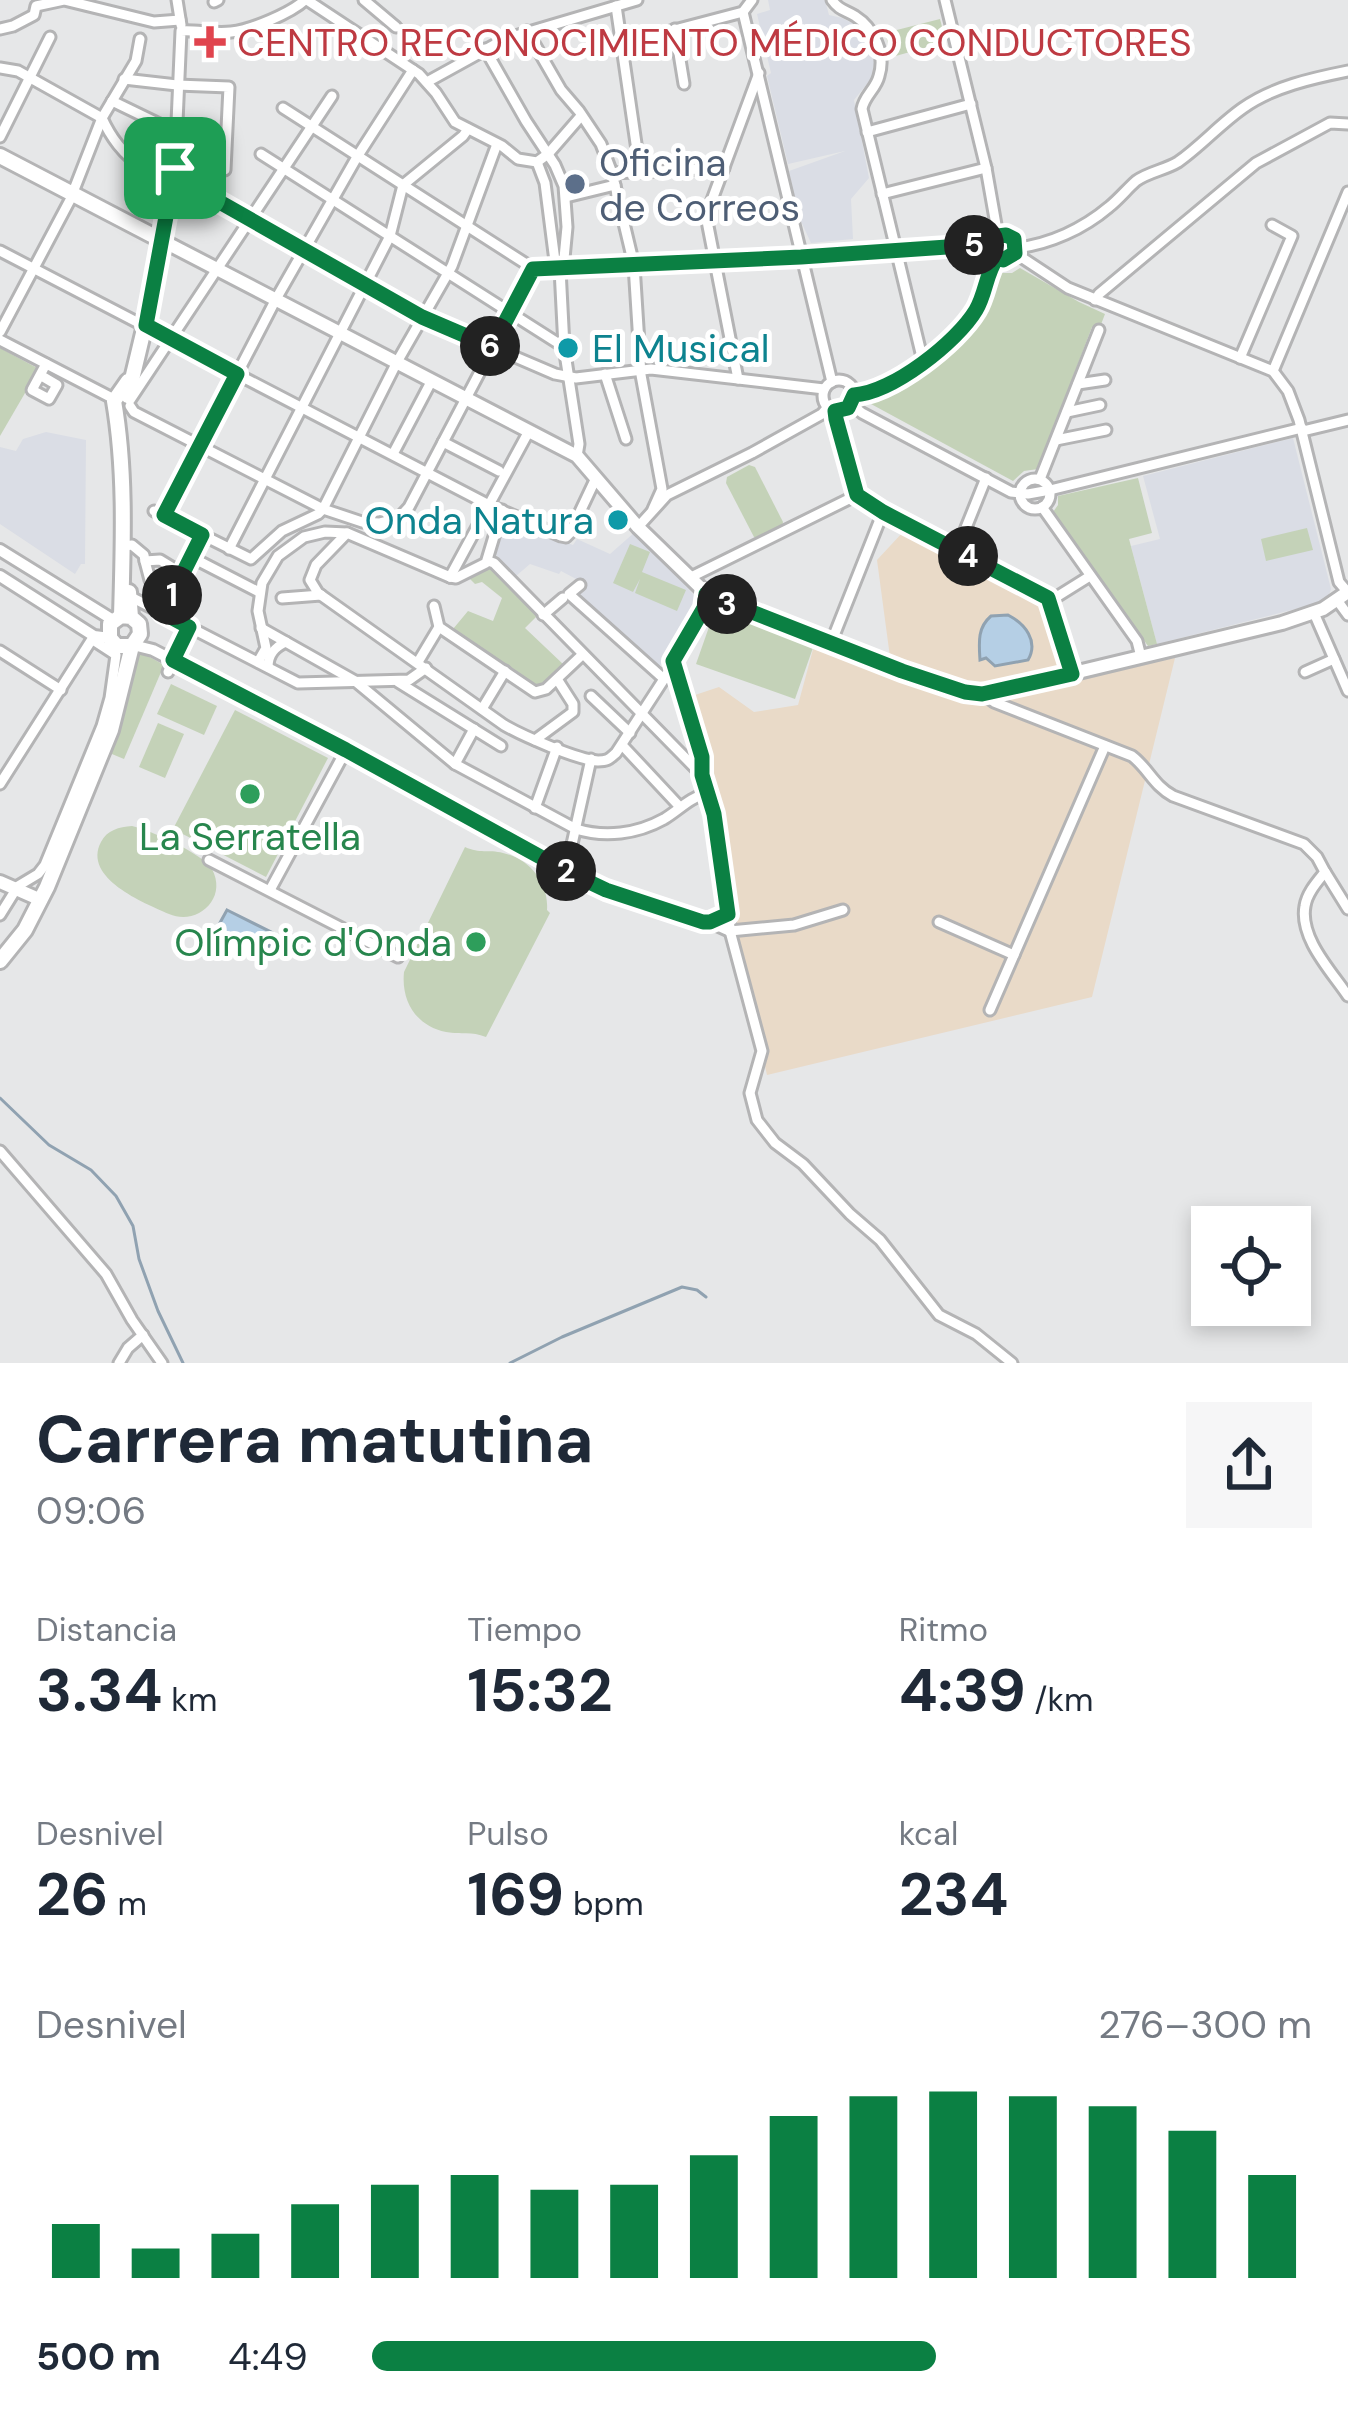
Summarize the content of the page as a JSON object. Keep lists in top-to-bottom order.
{
  "places": {
    "health": ["CENTRO RECONOCIMIENTO MÉDICO CONDUCTORES"],
    "other": [
      "Oficina de Correos",
      "El Musical",
      "Onda Natura",
      "La Serratella",
      "Olímpic d'Onda"
    ]
  },
  "page": {
    "pins": [
      "5",
      "6",
      "4",
      "1",
      "3",
      "2"
    ],
    "heading": ["Carrera matutina", "09:06"],
    "stats": [
      ["Distancia", "3.34 km"],
      ["Tiempo", "15:32"],
      ["Ritmo", "4:39 /km"],
      ["Desnivel", "26 m"],
      ["Pulso", "169 bpm"],
      ["kcal", "234"]
    ],
    "chart": ["Desnivel", "276–300 m"],
    "list": [
      {
        "name": "500 m",
        "note": "4:49"
      }
    ]
  }
}
